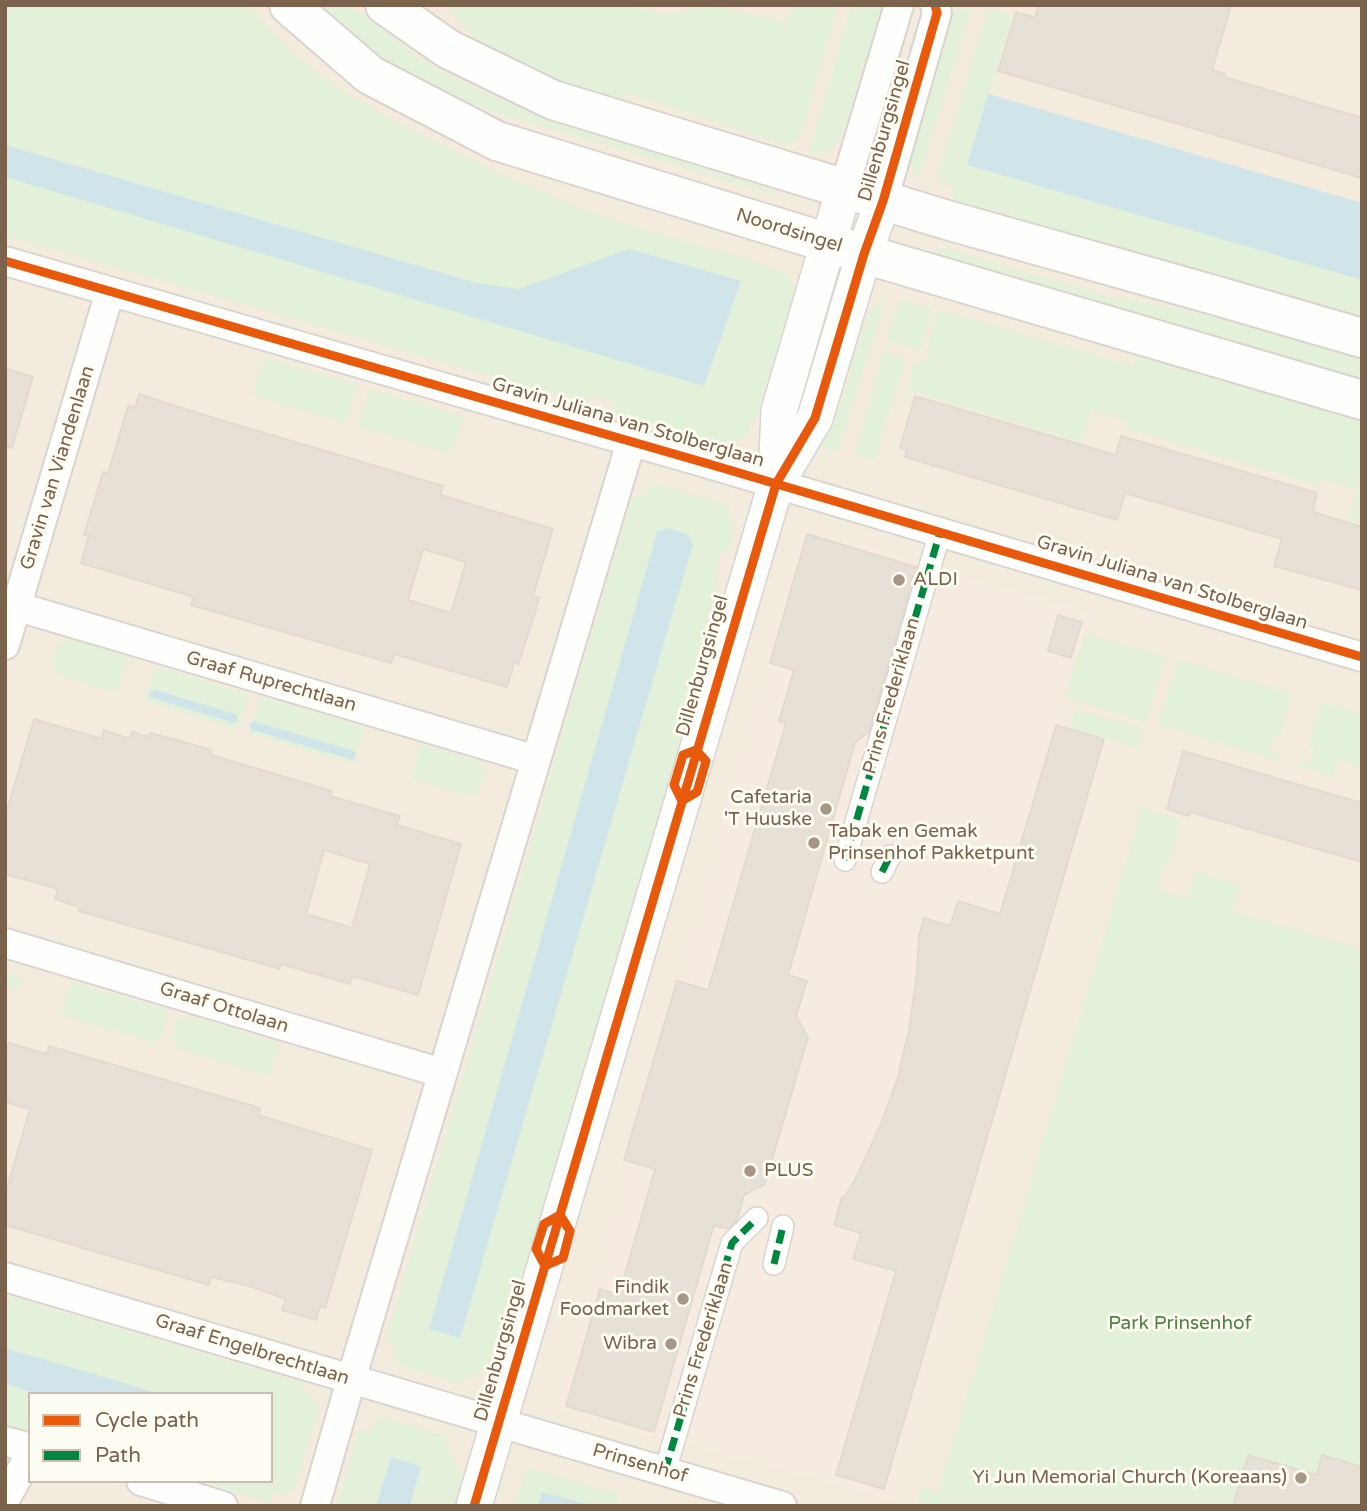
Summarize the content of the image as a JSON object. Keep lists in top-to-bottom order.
{
  "streets": {
    "main road": ["Noordsingel"],
    "street": [
      "Dillenburgsingel",
      "Gravin Juliana van Stolberglaan",
      "Gravin van Viandenlaan",
      "Graaf Ruprechtlaan",
      "Prins Frederiklaan",
      "Graaf Ottolaan",
      "Graaf Engelbrechtlaan",
      "Prinsenhof"
    ]
  },
  "crossings": [
    ["Dillenburgsingel", "Noordsingel"],
    ["Dillenburgsingel", "Gravin Juliana van Stolberglaan"],
    ["Dillenburgsingel", "Graaf Engelbrechtlaan"],
    ["Dillenburgsingel", "Prinsenhof"],
    ["Gravin Juliana van Stolberglaan", "Gravin van Viandenlaan"],
    ["Gravin Juliana van Stolberglaan", "Prins Frederiklaan"],
    ["Gravin van Viandenlaan", "Graaf Ruprechtlaan"],
    ["Prins Frederiklaan", "Prinsenhof"],
    ["Graaf Engelbrechtlaan", "Prinsenhof"]
  ],
  "parks": ["Park Prinsenhof"],
  "places": [
    "ALDI",
    "Cafetaria 'T Huuske",
    "Tabak en Gemak Prinsenhof Pakketpunt",
    "PLUS",
    "Findik Foodmarket",
    "Wibra",
    "Yi Jun Memorial Church (Koreaans)"
  ],
  "legend": ["Cycle path", "Path"]
}
